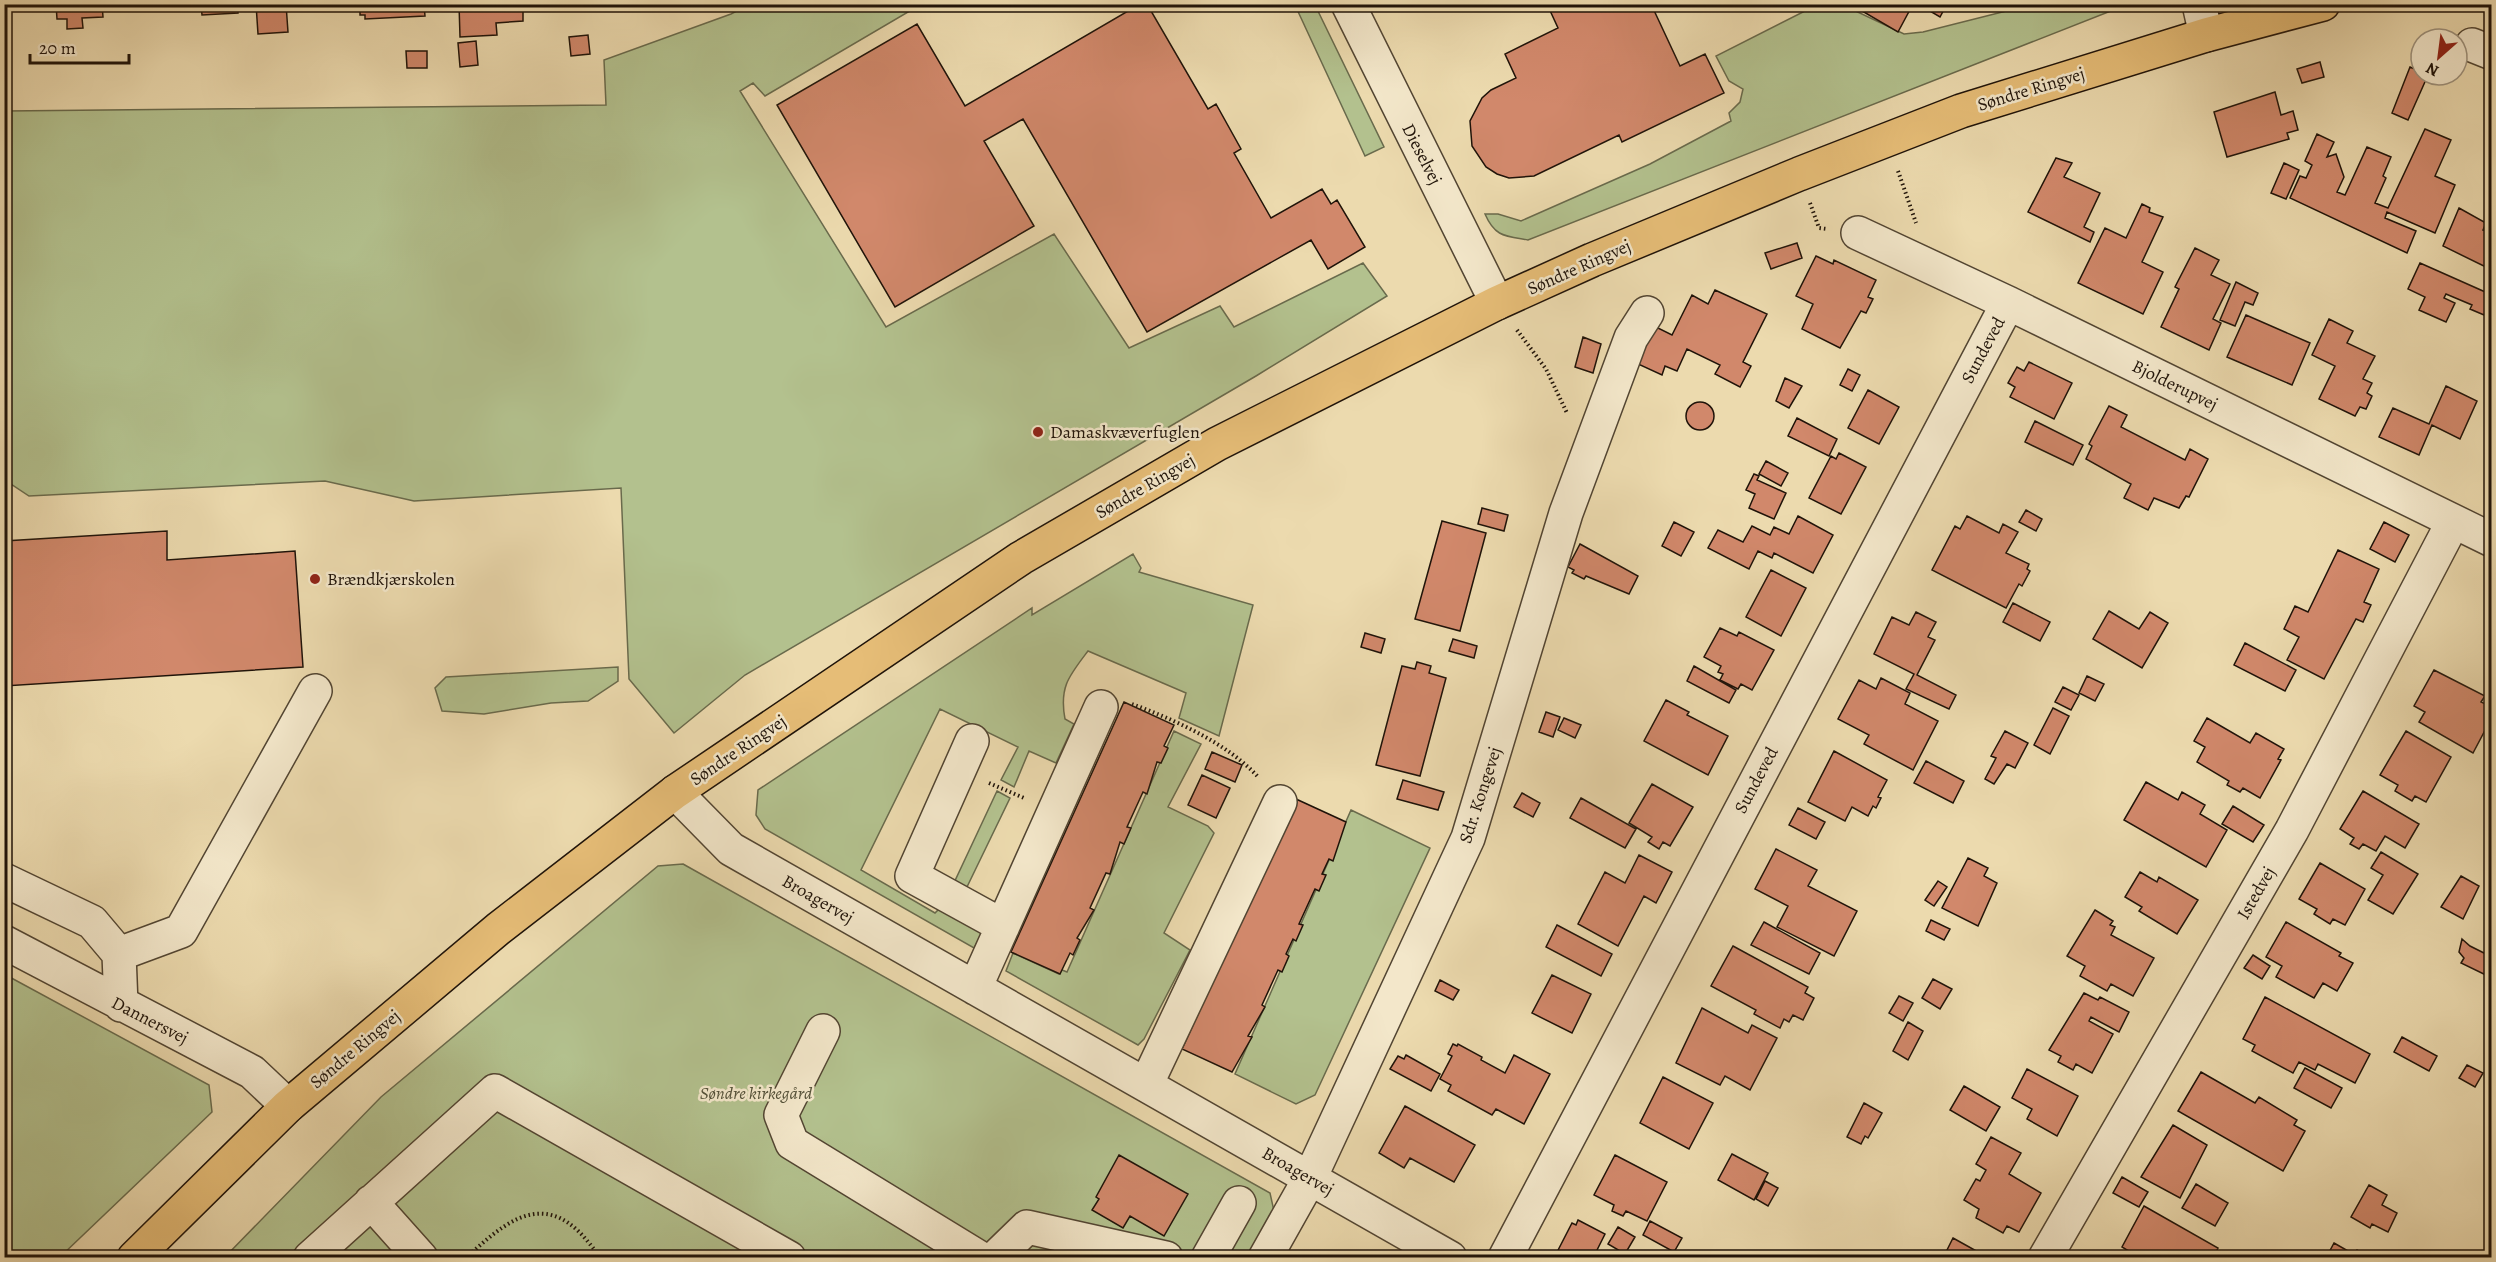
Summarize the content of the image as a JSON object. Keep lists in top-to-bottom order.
{
  "streets": {
    "main road": ["Søndre Ringvej"],
    "street": [
      "Dieselvej",
      "Sundeved",
      "Bjolderupvej",
      "Sdr. Kongevej",
      "Istedvej",
      "Broagervej",
      "Dannersvej"
    ]
  },
  "crossings": [
    ["Søndre Ringvej", "Dieselvej"],
    ["Søndre Ringvej", "Broagervej"],
    ["Søndre Ringvej", "Dannersvej"],
    ["Sundeved", "Bjolderupvej"],
    ["Bjolderupvej", "Istedvej"],
    ["Sdr. Kongevej", "Broagervej"]
  ],
  "parks": ["Søndre kirkegård"],
  "places": ["Damaskvæverfuglen", "Brændkjærskolen"],
  "scale_bar": "20 m",
  "north": "bottom left"
}
